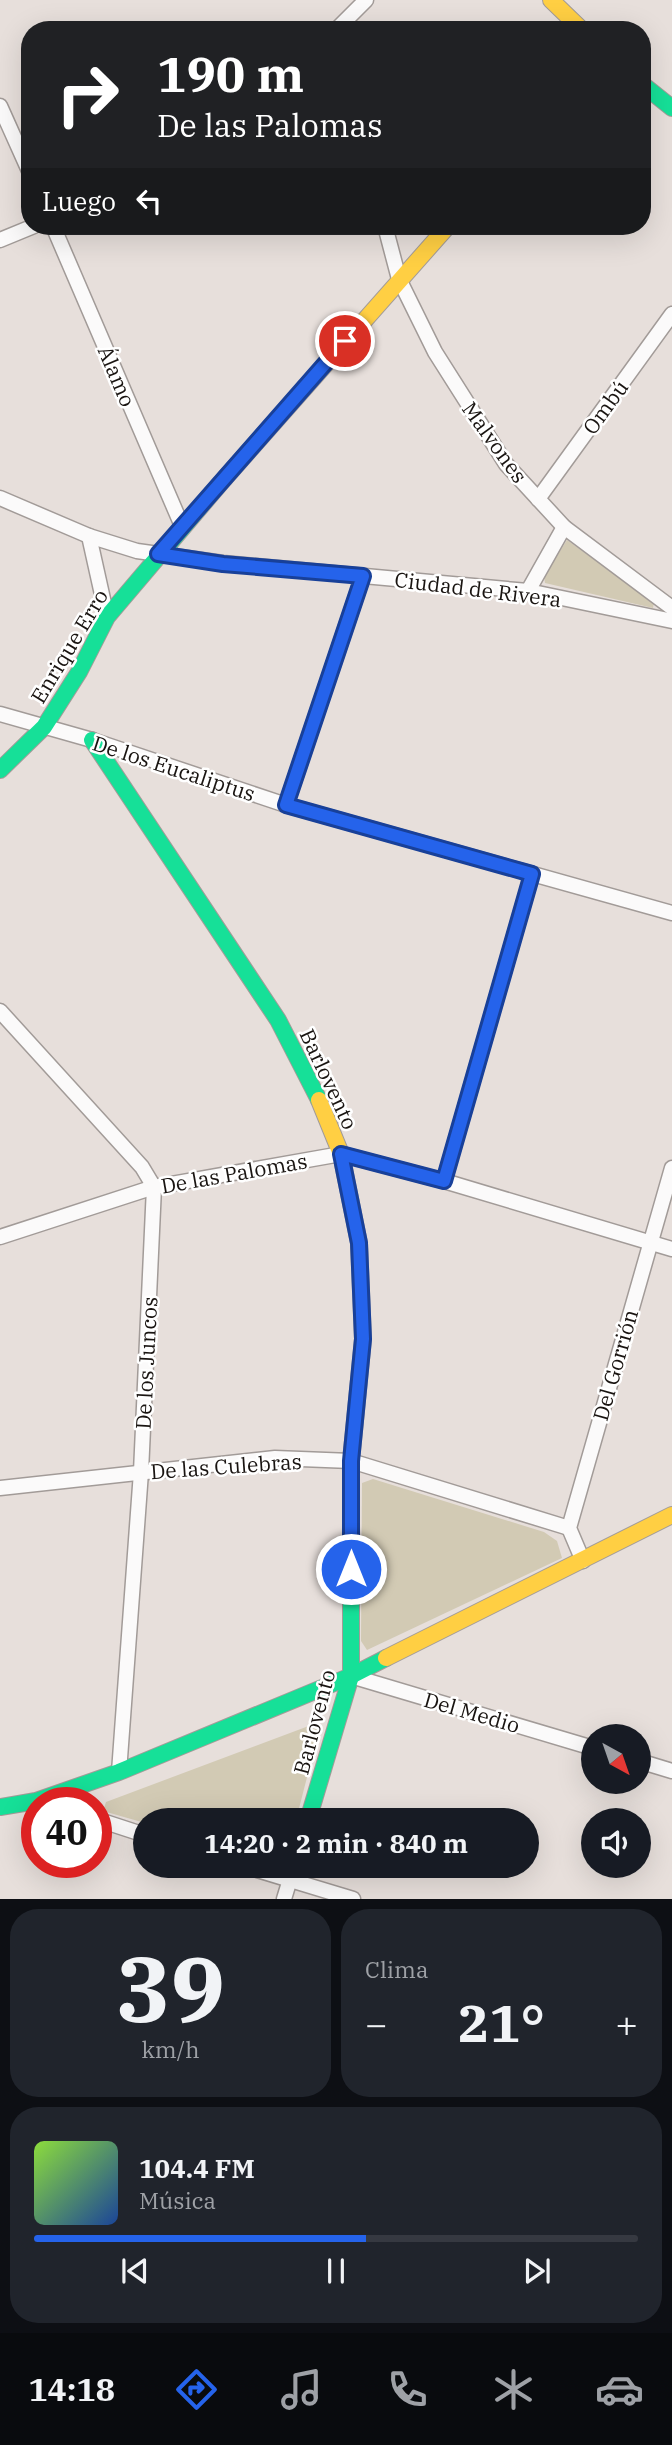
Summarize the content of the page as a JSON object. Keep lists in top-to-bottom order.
{
  "streets": {
    "street": [
      "Álamo",
      "Ombú",
      "Malvones",
      "Ciudad de Rivera",
      "Enrique Erro",
      "De los Eucaliptus",
      "Barlovento",
      "De las Palomas",
      "De los Juncos",
      "Del Gorrión",
      "De las Culebras",
      "Del Medio"
    ]
  },
  "crossings": [
    ["Álamo", "Enrique Erro"],
    ["Ombú", "Malvones"],
    ["Malvones", "Enrique Erro"],
    ["Ciudad de Rivera", "Enrique Erro"],
    ["Enrique Erro", "De los Eucaliptus"],
    ["De los Eucaliptus", "Barlovento"],
    ["Barlovento", "De las Palomas"],
    ["Barlovento", "De las Culebras"],
    ["Barlovento", "Del Medio"],
    ["De las Palomas", "De los Juncos"],
    ["De las Palomas", "Del Gorrión"],
    ["De los Juncos", "De las Culebras"],
    ["Del Gorrión", "De las Culebras"]
  ],
  "north": "bottom right",
  "page": {
    "turn": ["190 m", "De las Palomas"],
    "then": "Luego",
    "limit": "40",
    "trip": "14:20 · 2 min · 840 m",
    "tile": [
      ["39", "km/h"],
      "Clima"
    ],
    "heat": ["−", "21°", "+"],
    "song": ["104.4 FM", "Música"],
    "tabs": "14:18"
  }
}
